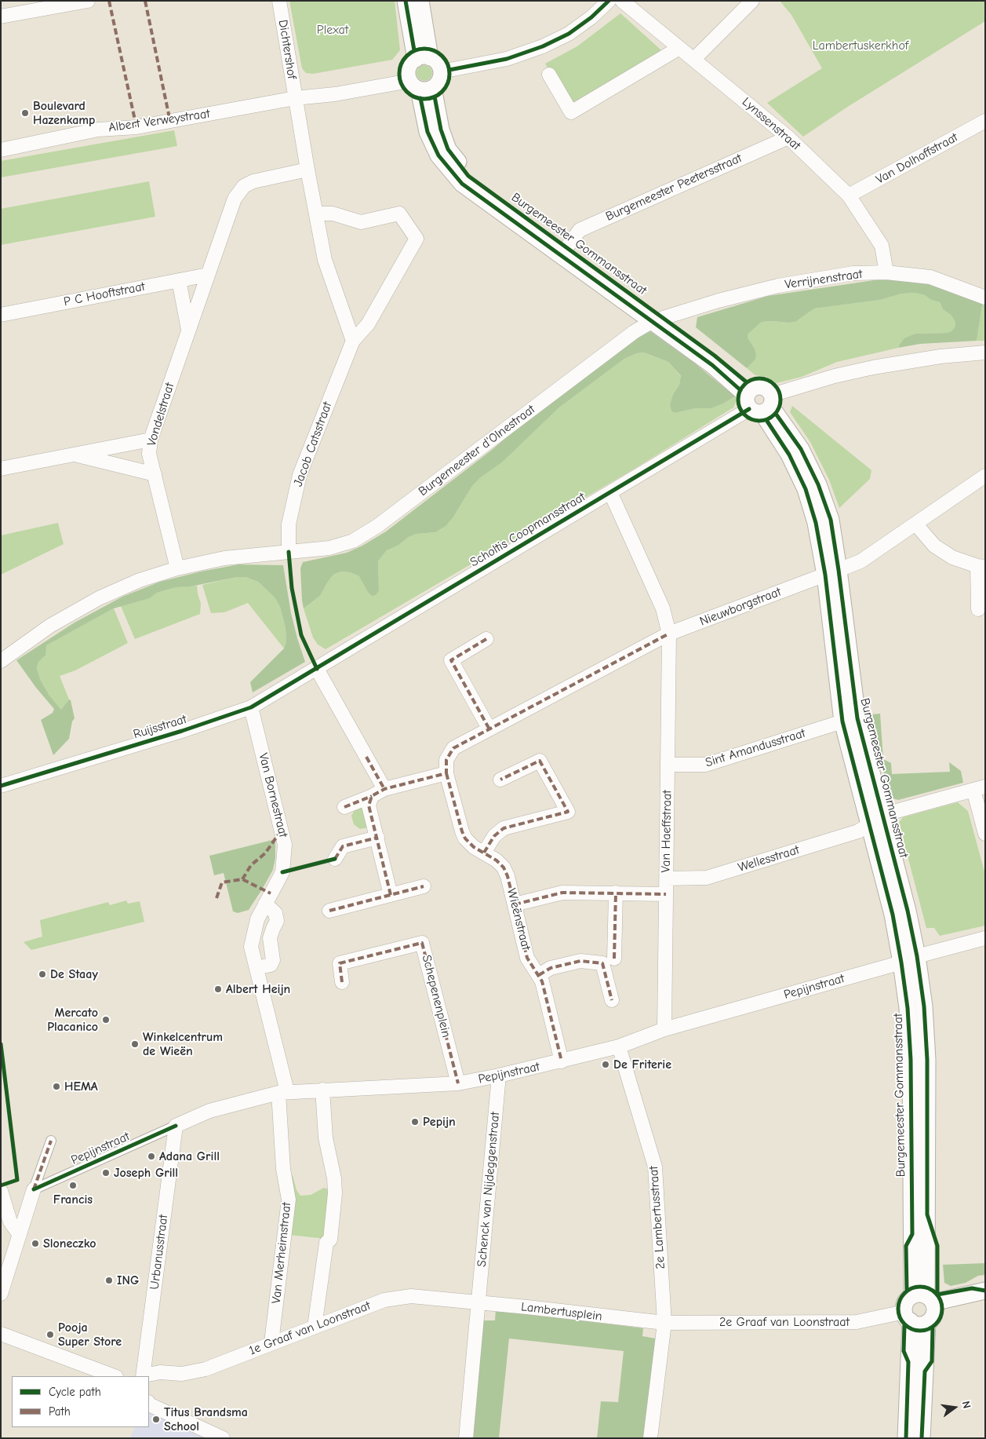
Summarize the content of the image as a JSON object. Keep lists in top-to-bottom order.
{
  "streets": {
    "street": [
      "Dichtershof",
      "Albert Verweystraat",
      "Lynssenstraat",
      "Van Dolhoffstraat",
      "Burgemeester Peetersstraat",
      "Burgemeester Gommansstraat",
      "Verrijnenstraat",
      "P C Hooftstraat",
      "Vondelstraat",
      "Jacob Catsstraat",
      "Burgemeester d'Olnestraat",
      "Scholtis Coopmansstraat",
      "Nieuwborgstraat",
      "Ruijsstraat",
      "Sint Amandusstraat",
      "Van Bornestraat",
      "Van Haeffstraat",
      "Wellesstraat",
      "Wieënstraat",
      "Pepijnstraat",
      "Schepenenplein",
      "Schenck van Nijdeggenstraat",
      "2e Lambertusstraat",
      "Urbanusstraat",
      "Van Merheimstraat",
      "Lambertusplein",
      "2e Graaf van Loonstraat",
      "1e Graaf van Loonstraat"
    ]
  },
  "crossings": [
    ["Dichtershof", "Albert Verweystraat"],
    ["Albert Verweystraat", "Burgemeester Gommansstraat"],
    ["Lynssenstraat", "Van Dolhoffstraat"],
    ["Lynssenstraat", "Burgemeester Peetersstraat"],
    ["Lynssenstraat", "Verrijnenstraat"],
    ["Burgemeester Peetersstraat", "Burgemeester Gommansstraat"],
    ["Burgemeester Gommansstraat", "Verrijnenstraat"],
    ["Burgemeester Gommansstraat", "Burgemeester d'Olnestraat"],
    ["Burgemeester Gommansstraat", "Scholtis Coopmansstraat"],
    ["Burgemeester Gommansstraat", "Nieuwborgstraat"],
    ["Burgemeester Gommansstraat", "Sint Amandusstraat"],
    ["Burgemeester Gommansstraat", "Wellesstraat"],
    ["Burgemeester Gommansstraat", "Pepijnstraat"],
    ["Burgemeester Gommansstraat", "2e Graaf van Loonstraat"],
    ["Verrijnenstraat", "Burgemeester d'Olnestraat"],
    ["P C Hooftstraat", "Vondelstraat"],
    ["Vondelstraat", "Burgemeester d'Olnestraat"],
    ["Jacob Catsstraat", "Burgemeester d'Olnestraat"],
    ["Scholtis Coopmansstraat", "Ruijsstraat"],
    ["Scholtis Coopmansstraat", "Van Haeffstraat"],
    ["Nieuwborgstraat", "Van Haeffstraat"],
    ["Nieuwborgstraat", "Wieënstraat"],
    ["Ruijsstraat", "Van Bornestraat"],
    ["Sint Amandusstraat", "Van Haeffstraat"],
    ["Van Bornestraat", "Pepijnstraat"],
    ["Van Bornestraat", "Van Merheimstraat"],
    ["Van Haeffstraat", "Wellesstraat"],
    ["Van Haeffstraat", "Pepijnstraat"],
    ["Wieënstraat", "Pepijnstraat"],
    ["Pepijnstraat", "Schepenenplein"],
    ["Pepijnstraat", "Schenck van Nijdeggenstraat"],
    ["Pepijnstraat", "2e Lambertusstraat"],
    ["Pepijnstraat", "Urbanusstraat"],
    ["Pepijnstraat", "Van Merheimstraat"],
    ["Schenck van Nijdeggenstraat", "Lambertusplein"],
    ["Schenck van Nijdeggenstraat", "1e Graaf van Loonstraat"],
    ["2e Lambertusstraat", "Lambertusplein"],
    ["2e Lambertusstraat", "2e Graaf van Loonstraat"],
    ["Urbanusstraat", "1e Graaf van Loonstraat"],
    ["Van Merheimstraat", "1e Graaf van Loonstraat"],
    ["Lambertusplein", "2e Graaf van Loonstraat"],
    ["Lambertusplein", "1e Graaf van Loonstraat"]
  ],
  "parks": ["Plexat", "Lambertuskerkhof"],
  "places": [
    "Boulevard Hazenkamp",
    "De Staay",
    "Albert Heijn",
    "Mercato Placanico",
    "Winkelcentrum de Wieën",
    "De Friterie",
    "HEMA",
    "Pepijn",
    "Adana Grill",
    "Joseph Grill",
    "Francis",
    "Sloneczko",
    "ING",
    "Pooja Super Store",
    "Titus Brandsma School"
  ],
  "legend": ["Cycle path", "Path"],
  "north": "right"
}
